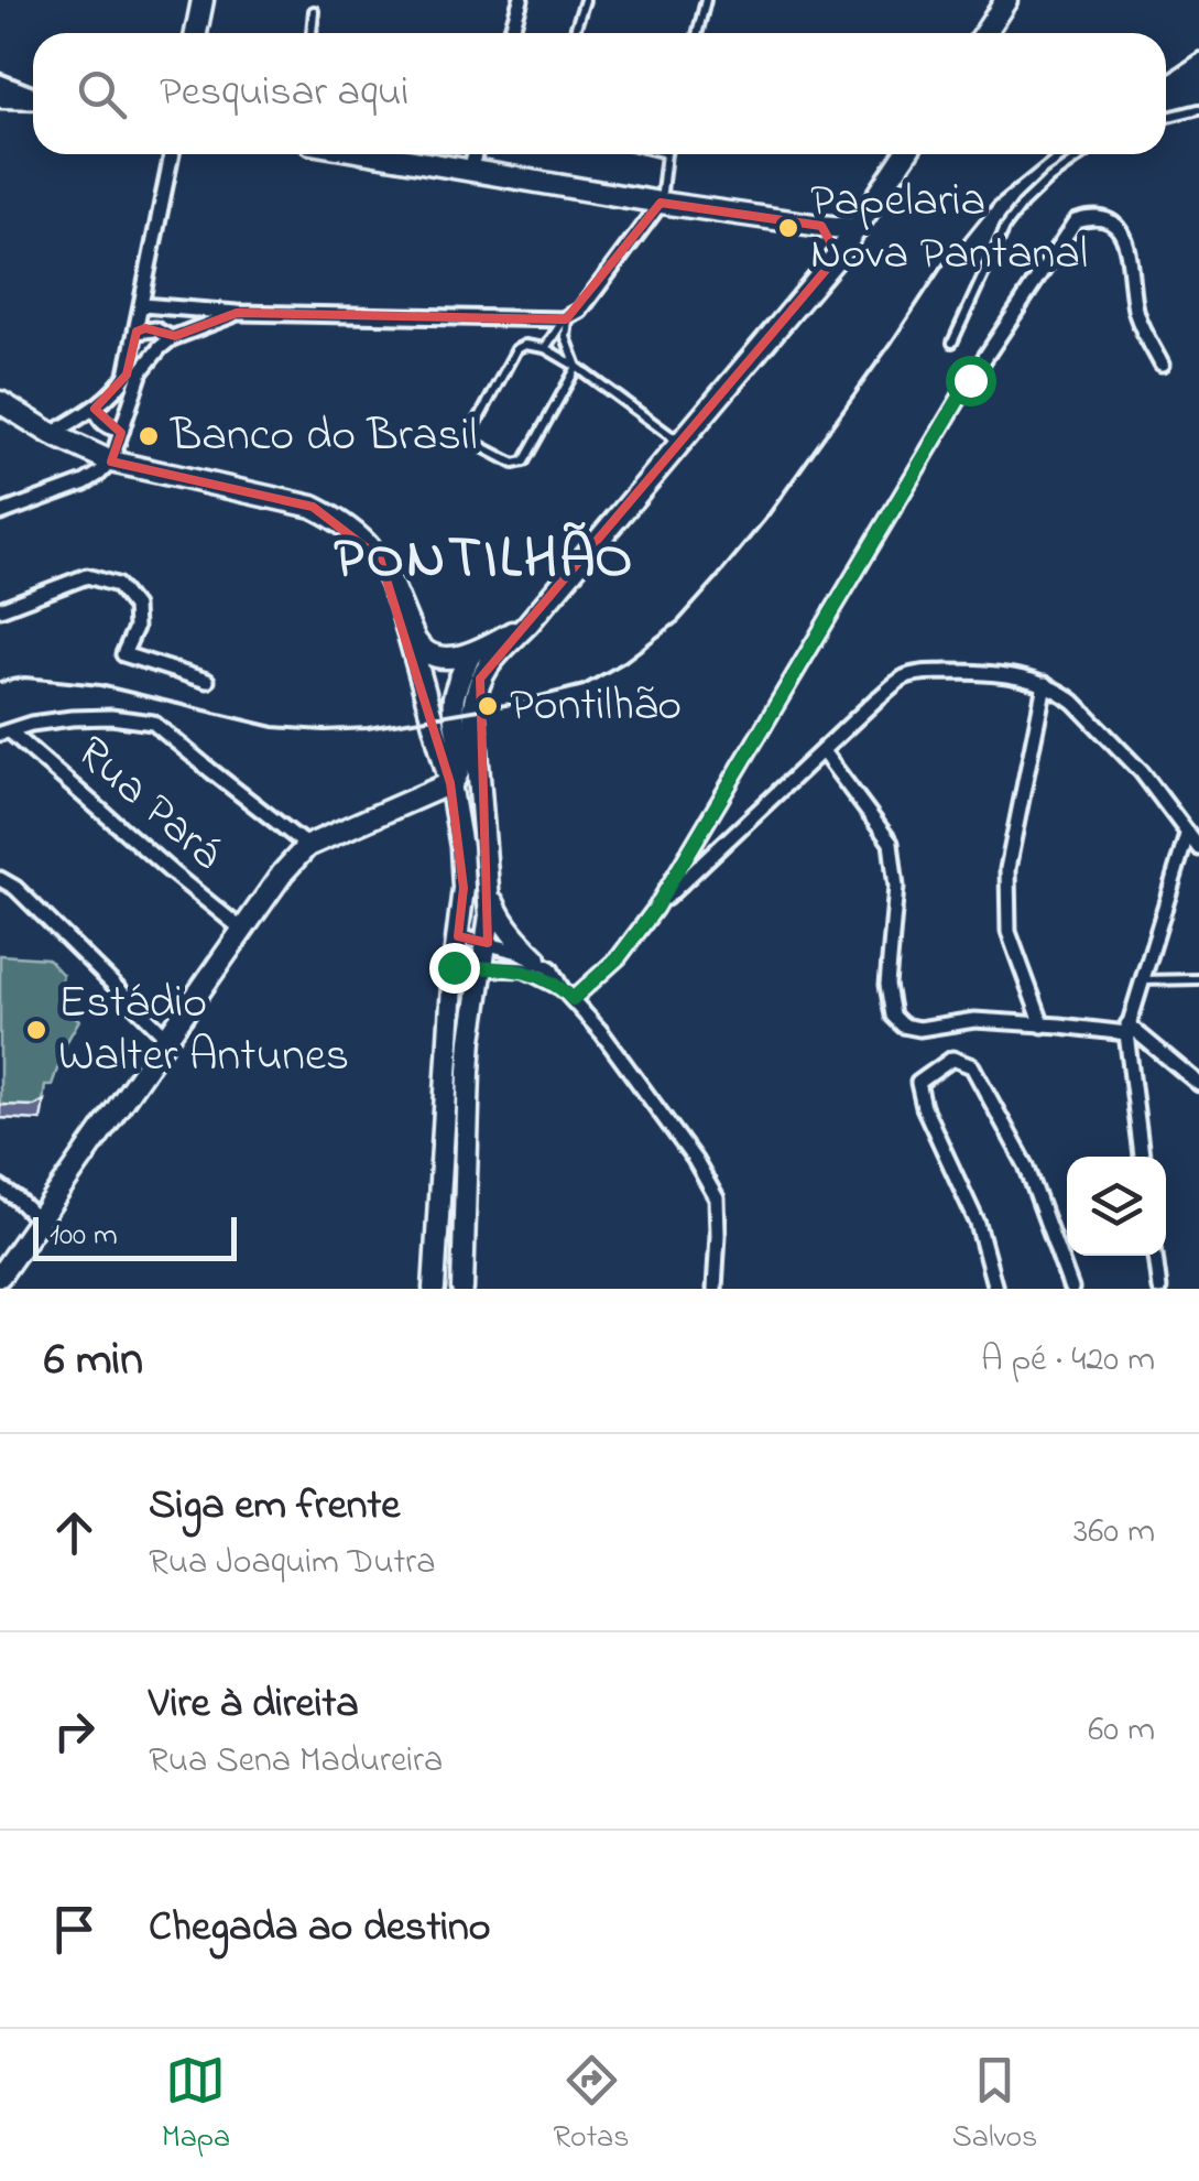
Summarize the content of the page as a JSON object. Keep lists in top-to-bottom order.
{
  "streets": {
    "street": ["Rua Pará"]
  },
  "districts": ["PONTILHÃO"],
  "places": [
    "Papelaria Nova Pantanal",
    "Banco do Brasil",
    "Pontilhão",
    "Estádio Walter Antunes"
  ],
  "scale_bar": "100 m",
  "page": {
    "search": "Pesquisar aqui",
    "scale": "100 m",
    "heading": ["6 min", "A pé · 420 m"],
    "list": [
      ["Siga em frente", "Rua Joaquim Dutra", "360 m"],
      ["Vire à direita", "Rua Sena Madureira", "60 m"],
      "Chegada ao destino"
    ],
    "nav": ["Mapa", "Rotas", "Salvos"]
  }
}
